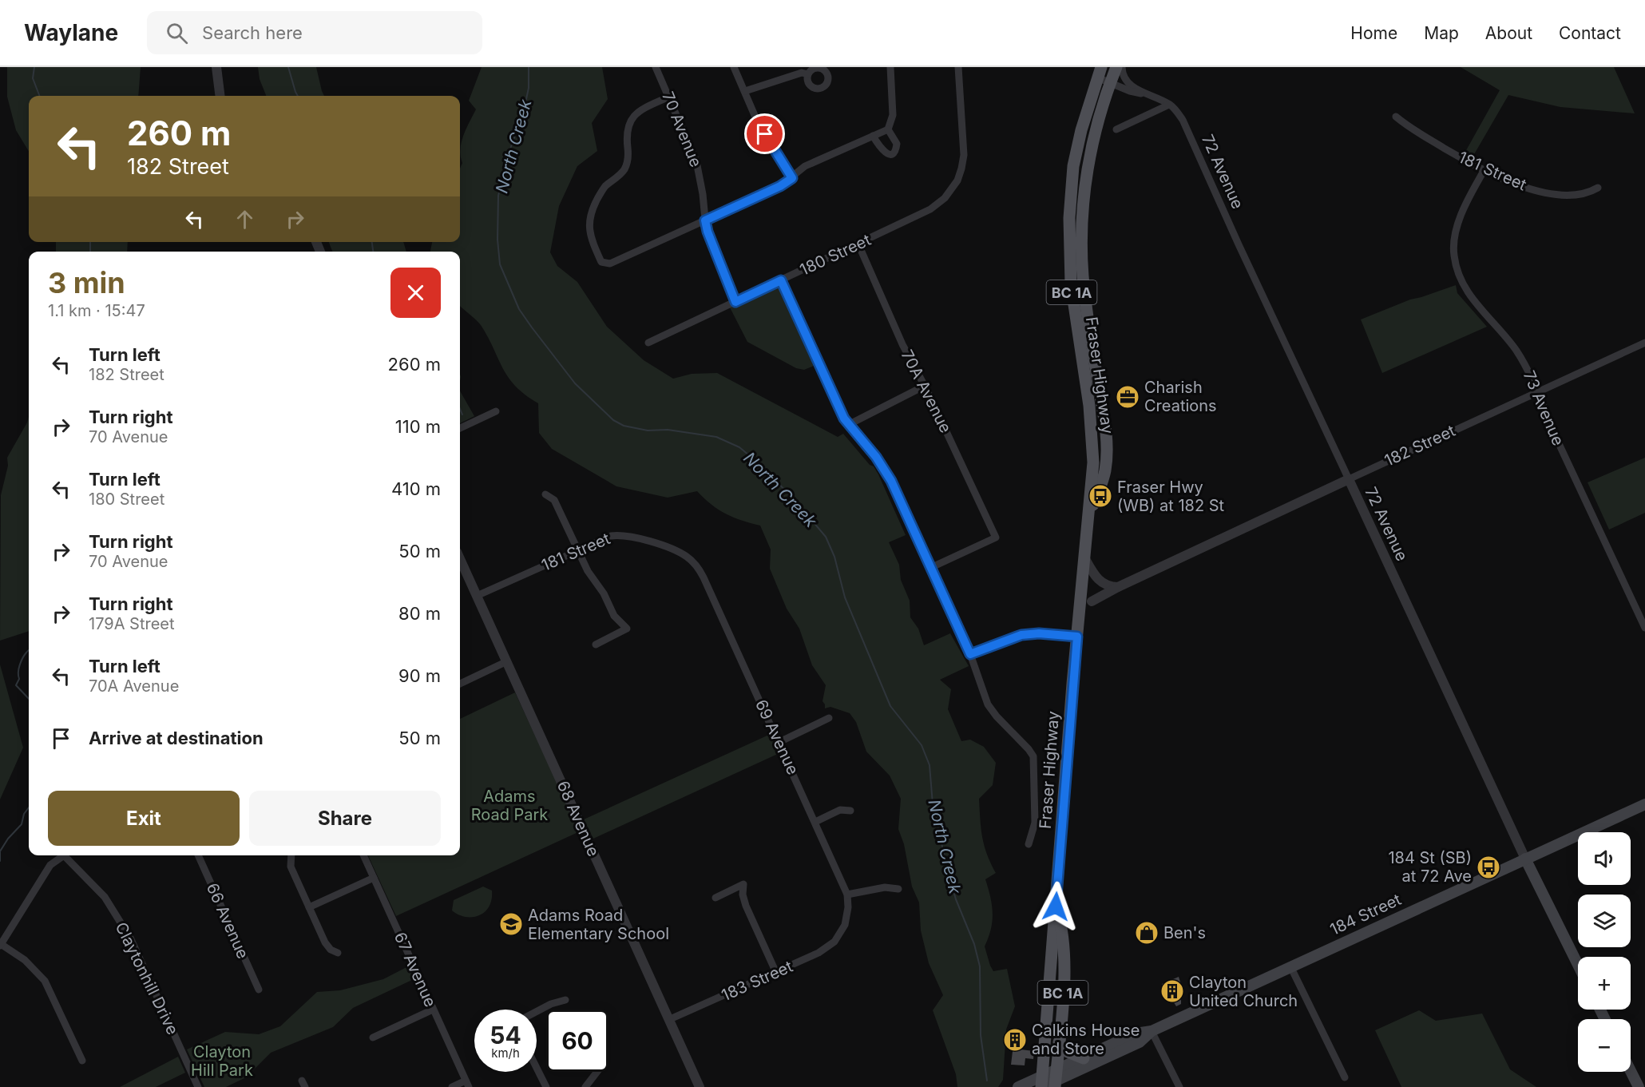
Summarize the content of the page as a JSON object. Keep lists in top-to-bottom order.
{
  "streets": {
    "main road": [
      "72 Avenue",
      "BC 1A",
      "Fraser Highway",
      "184 Street"
    ],
    "street": [
      "70 Avenue",
      "181 Street",
      "180 Street",
      "70A Avenue",
      "73 Avenue",
      "182 Street",
      "69 Avenue",
      "68 Avenue",
      "66 Avenue",
      "67 Avenue",
      "Claytonhill Drive",
      "183 Street"
    ]
  },
  "crossings": [
    ["70 Avenue", "180 Street"],
    ["181 Street", "73 Avenue"],
    ["181 Street", "69 Avenue"],
    ["181 Street", "68 Avenue"],
    ["72 Avenue", "Fraser Highway"],
    ["72 Avenue", "182 Street"],
    ["72 Avenue", "184 Street"],
    ["180 Street", "70A Avenue"],
    ["Fraser Highway", "184 Street"],
    ["73 Avenue", "182 Street"],
    ["69 Avenue", "183 Street"],
    ["68 Avenue", "183 Street"]
  ],
  "water": ["North Creek"],
  "parks": ["Adams Road Park", "Clayton Hill Park"],
  "places": {
    "office": ["Charish Creations"],
    "bus stop": ["Fraser Hwy (WB) at 182 St", "184 St (SB) at 72 Ave"],
    "school or university": ["Adams Road Elementary School"],
    "shop": ["Ben's"],
    "building": ["Clayton United Church", "Calkins House and Store"]
  },
  "page": {
    "header": "Waylane",
    "search": "Search here",
    "nav": [
      "Home",
      "Map",
      "About",
      "Contact"
    ],
    "turn": ["260 m", "182 Street"],
    "heading": ["3 min", "1.1 km · 15:47"],
    "list": [
      {
        "name": "Turn left",
        "note": "182 Street",
        "value": "260 m"
      },
      {
        "name": "Turn right",
        "note": "70 Avenue",
        "value": "110 m"
      },
      {
        "name": "Turn left",
        "note": "180 Street",
        "value": "410 m"
      },
      {
        "name": "Turn right",
        "note": "70 Avenue",
        "value": "50 m"
      },
      {
        "name": "Turn right",
        "note": "179A Street",
        "value": "80 m"
      },
      {
        "name": "Turn left",
        "note": "70A Avenue",
        "value": "90 m"
      },
      {
        "name": "Arrive at destination",
        "value": "50 m"
      }
    ],
    "buttons": ["Exit", "Share"],
    "map_buttons": ["+", "−"],
    "speed": "54 km/h",
    "limit": "60"
  }
}
